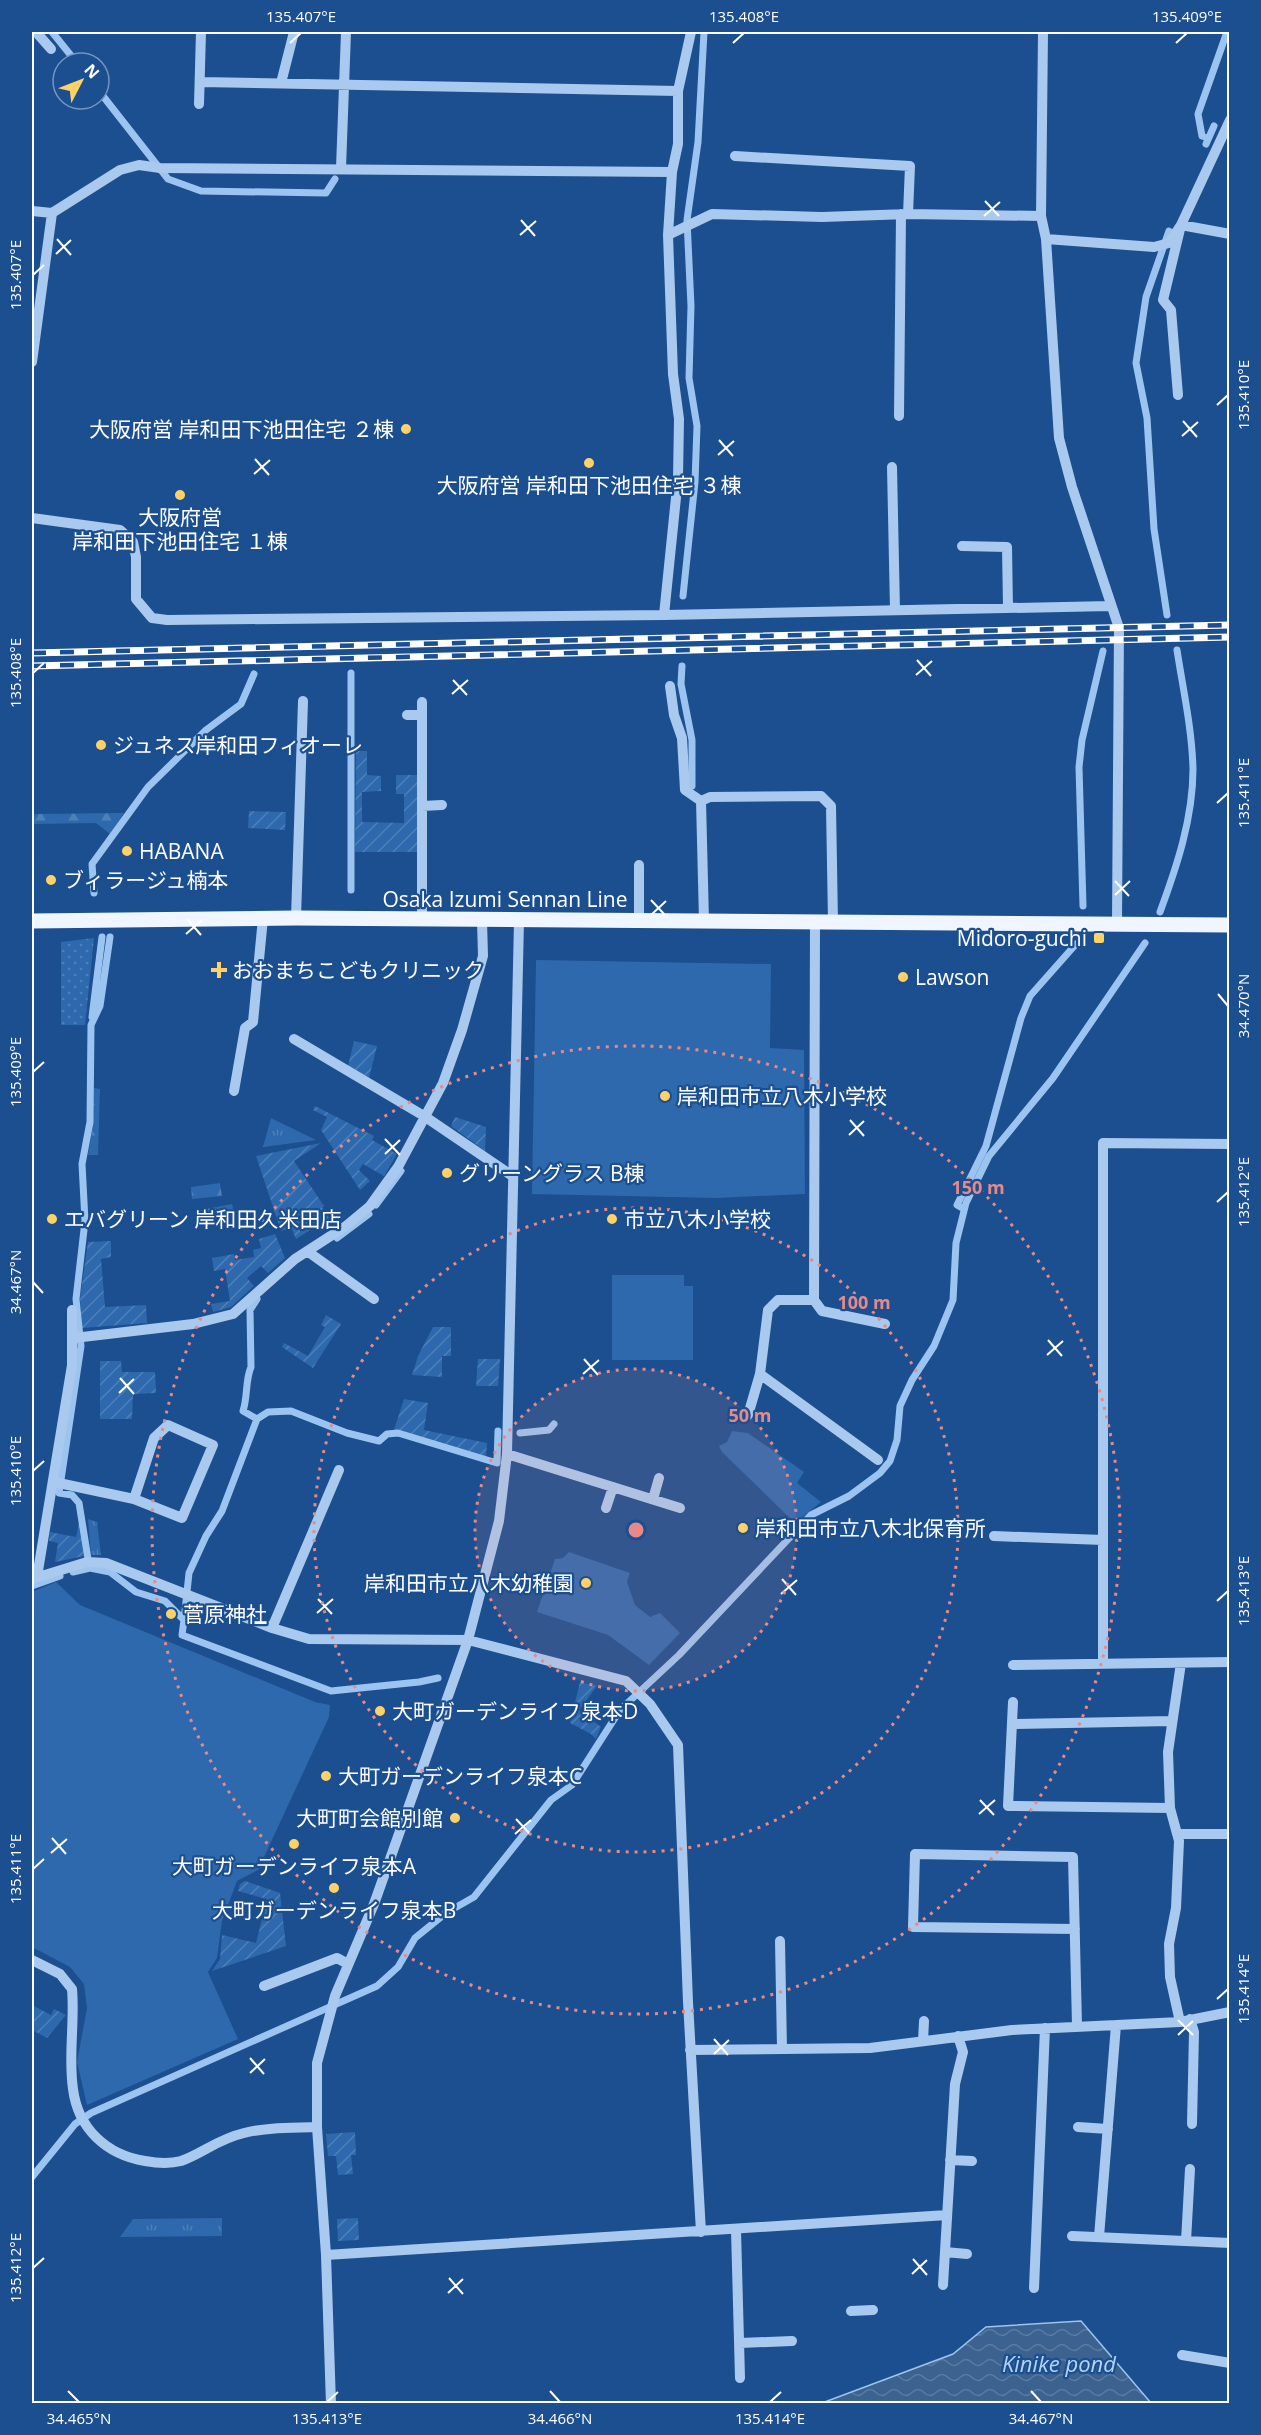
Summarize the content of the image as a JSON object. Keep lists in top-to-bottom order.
{
  "streets": {
    "main road": ["Osaka Izumi Sennan Line"]
  },
  "water": ["Kinike pond"],
  "places": {
    "other": [
      "大阪府営 岸和田下池田住宅 ２棟",
      "大阪府営 岸和田下池田住宅 ３棟",
      "大阪府営 岸和田下池田住宅 １棟",
      "ジュネス岸和田フィオーレ",
      "HABANA",
      "ブィラージュ楠本",
      "Lawson",
      "岸和田市立八木小学校",
      "グリーングラス B棟",
      "エバグリーン 岸和田久米田店",
      "市立八木小学校",
      "岸和田市立八木北保育所",
      "岸和田市立八木幼稚園",
      "菅原神社",
      "大町ガーデンライフ泉本D",
      "大町ガーデンライフ泉本C",
      "大町町会館別館",
      "大町ガーデンライフ泉本A",
      "大町ガーデンライフ泉本B"
    ],
    "transit": ["Midoro-guchi"],
    "health": ["おおまちこどもクリニック"]
  },
  "north": "top right",
  "coordinates": [
    "135.407°E",
    "135.408°E",
    "135.409°E",
    "135.410°E",
    "135.411°E",
    "34.470°N",
    "135.412°E",
    "34.467°N",
    "135.413°E",
    "135.414°E",
    "34.465°N",
    "34.466°N"
  ],
  "rings": ["150 m", "100 m", "50 m"]
}
